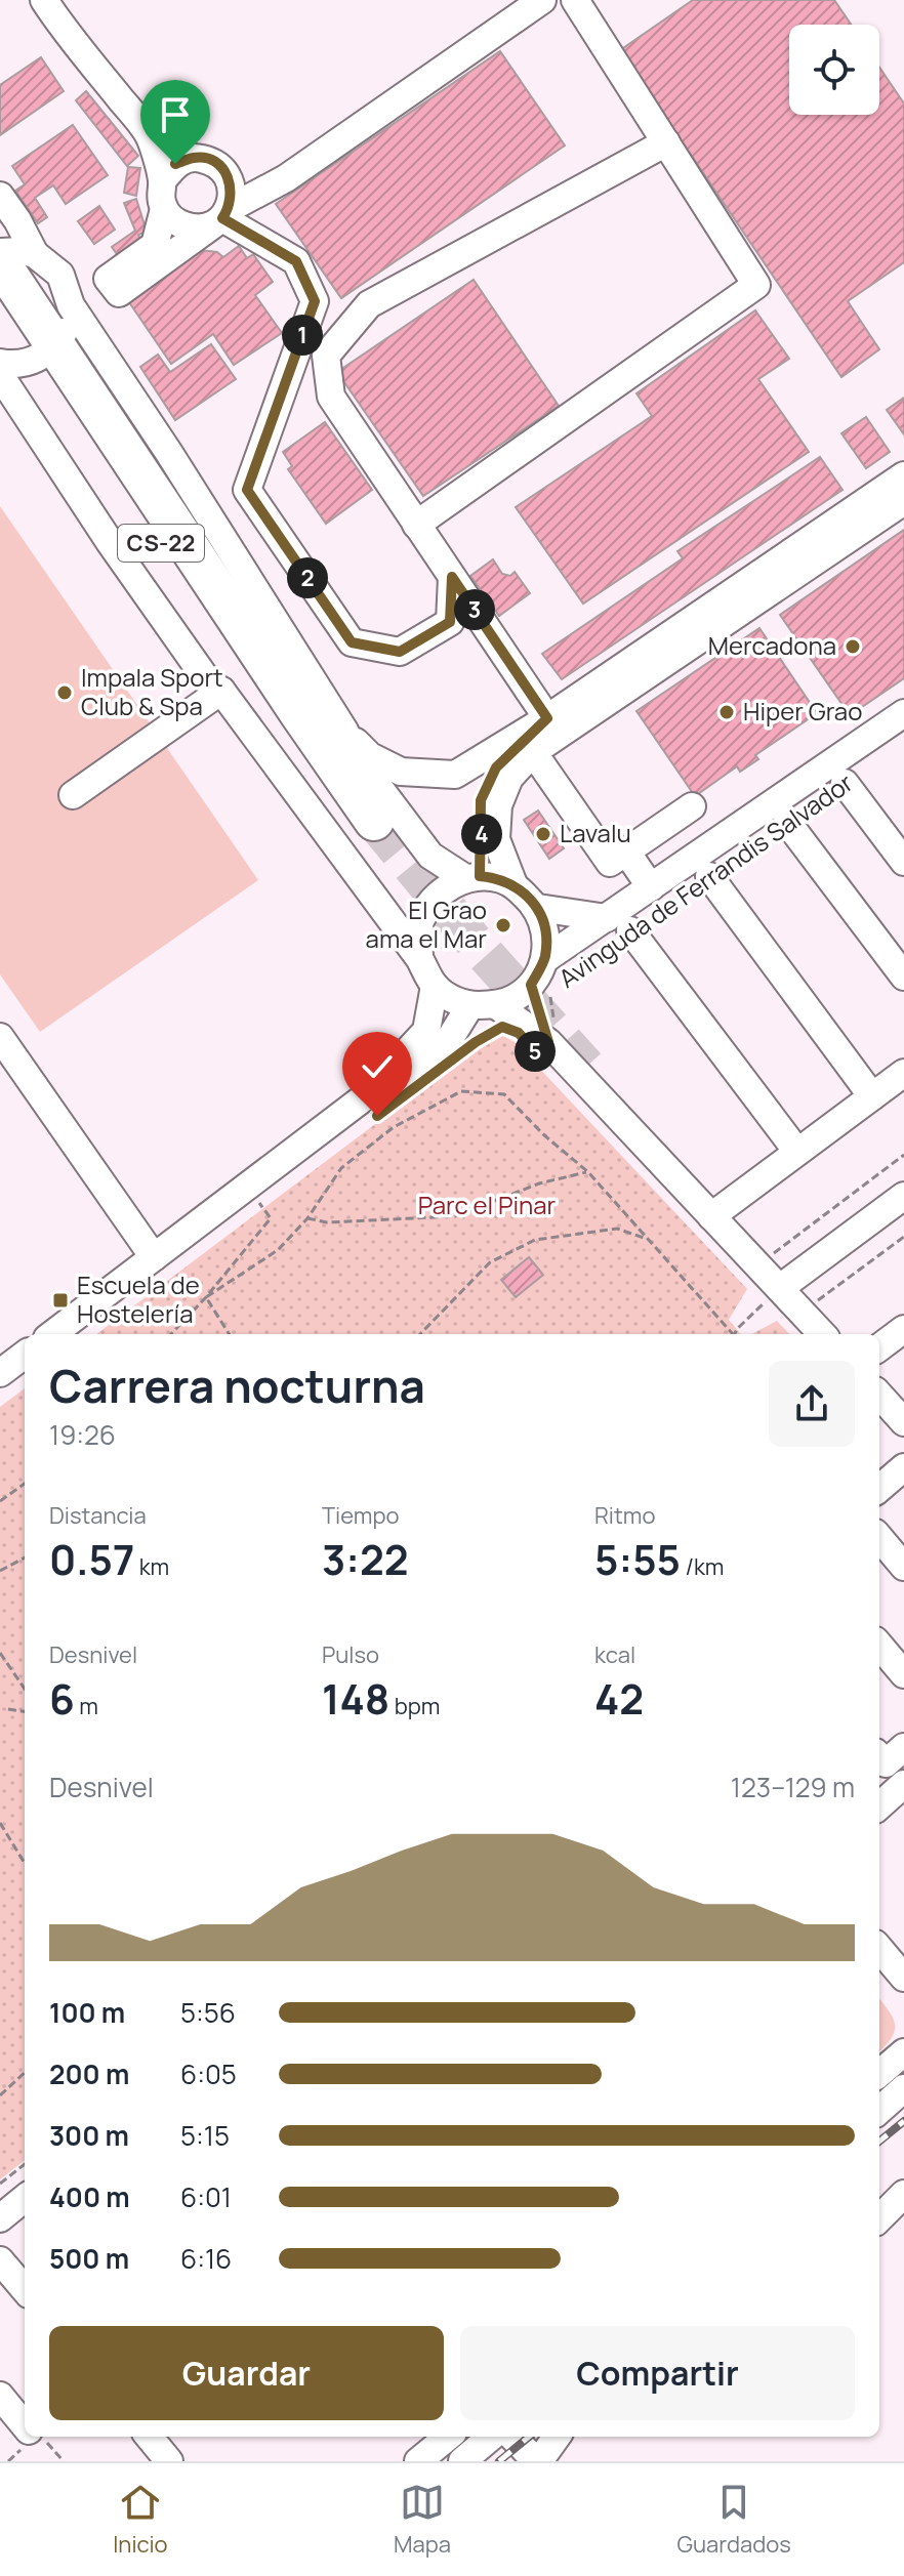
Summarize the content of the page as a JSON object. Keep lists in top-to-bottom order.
{
  "streets": {
    "highway": ["CS-22"],
    "street": ["Avinguda de Ferrandis Salvador"]
  },
  "parks": ["Parc el Pinar"],
  "places": {
    "other": [
      "Mercadona",
      "Impala Sport Club & Spa",
      "Hiper Grao",
      "Lavalu",
      "El Grao ama el Mar"
    ],
    "transit": ["Escuela de Hostelería"]
  },
  "page": {
    "pins": [
      "1",
      "2",
      "3",
      "4",
      "5"
    ],
    "heading": ["Carrera nocturna", "19:26"],
    "stats": [
      ["Distancia", "0.57 km"],
      ["Tiempo", "3:22"],
      ["Ritmo", "5:55 /km"],
      ["Desnivel", "6 m"],
      ["Pulso", "148 bpm"],
      ["kcal", "42"]
    ],
    "chart": ["Desnivel", "123–129 m"],
    "list": [
      {
        "name": "100 m",
        "note": "5:56"
      },
      {
        "name": "200 m",
        "note": "6:05"
      },
      {
        "name": "300 m",
        "note": "5:15"
      },
      {
        "name": "400 m",
        "note": "6:01"
      },
      {
        "name": "500 m",
        "note": "6:16"
      }
    ],
    "buttons": ["Guardar", "Compartir"],
    "tabs": ["Inicio", "Mapa", "Guardados"]
  }
}
